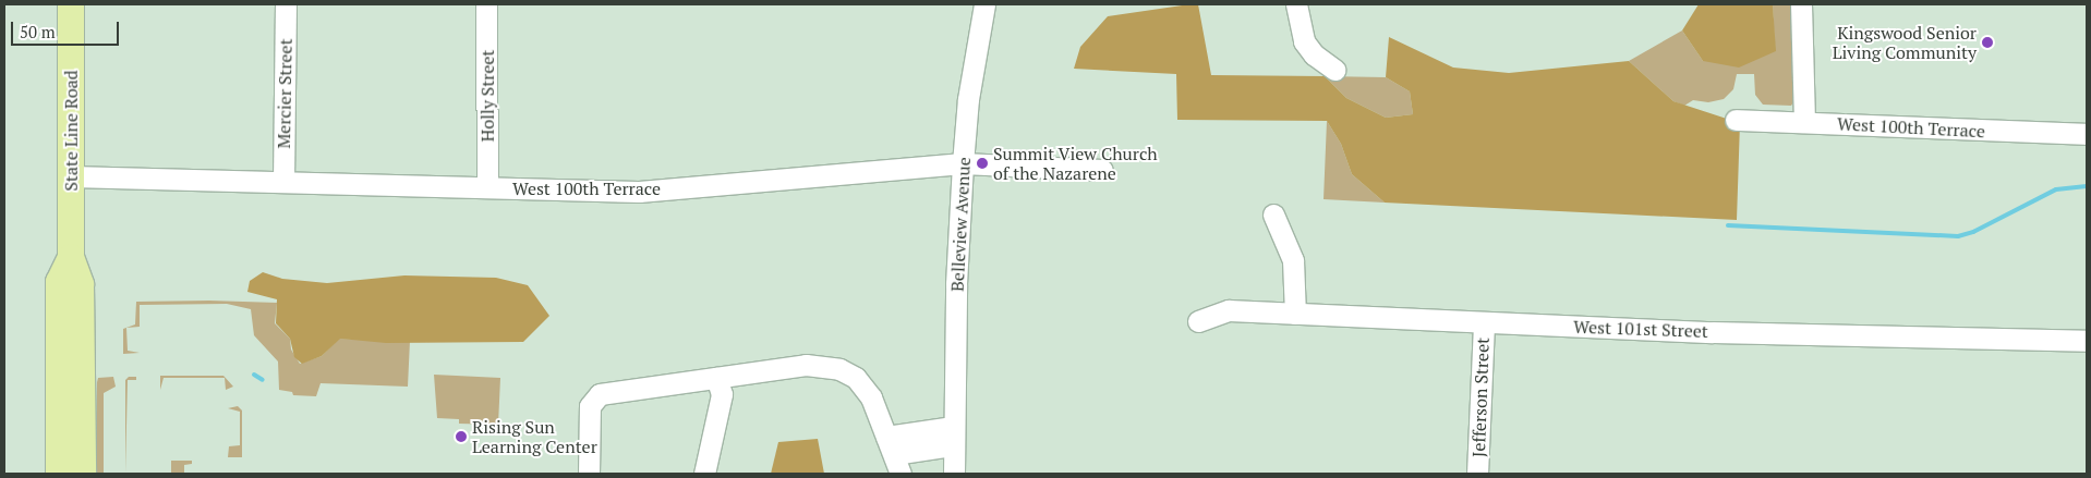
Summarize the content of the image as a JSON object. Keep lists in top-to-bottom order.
{
  "streets": {
    "main road": ["State Line Road"],
    "street": [
      "Mercier Street",
      "Holly Street",
      "West 100th Terrace",
      "Belleview Avenue",
      "West 101st Street",
      "Jefferson Street"
    ]
  },
  "crossings": [
    ["Mercier Street", "West 100th Terrace"],
    ["Holly Street", "West 100th Terrace"],
    ["West 100th Terrace", "State Line Road"],
    ["West 100th Terrace", "Belleview Avenue"],
    ["West 101st Street", "Jefferson Street"]
  ],
  "places": ["Kingswood Senior Living Community", "Summit View Church of the Nazarene", "Rising Sun Learning Center"],
  "scale_bar": "50 m"
}
